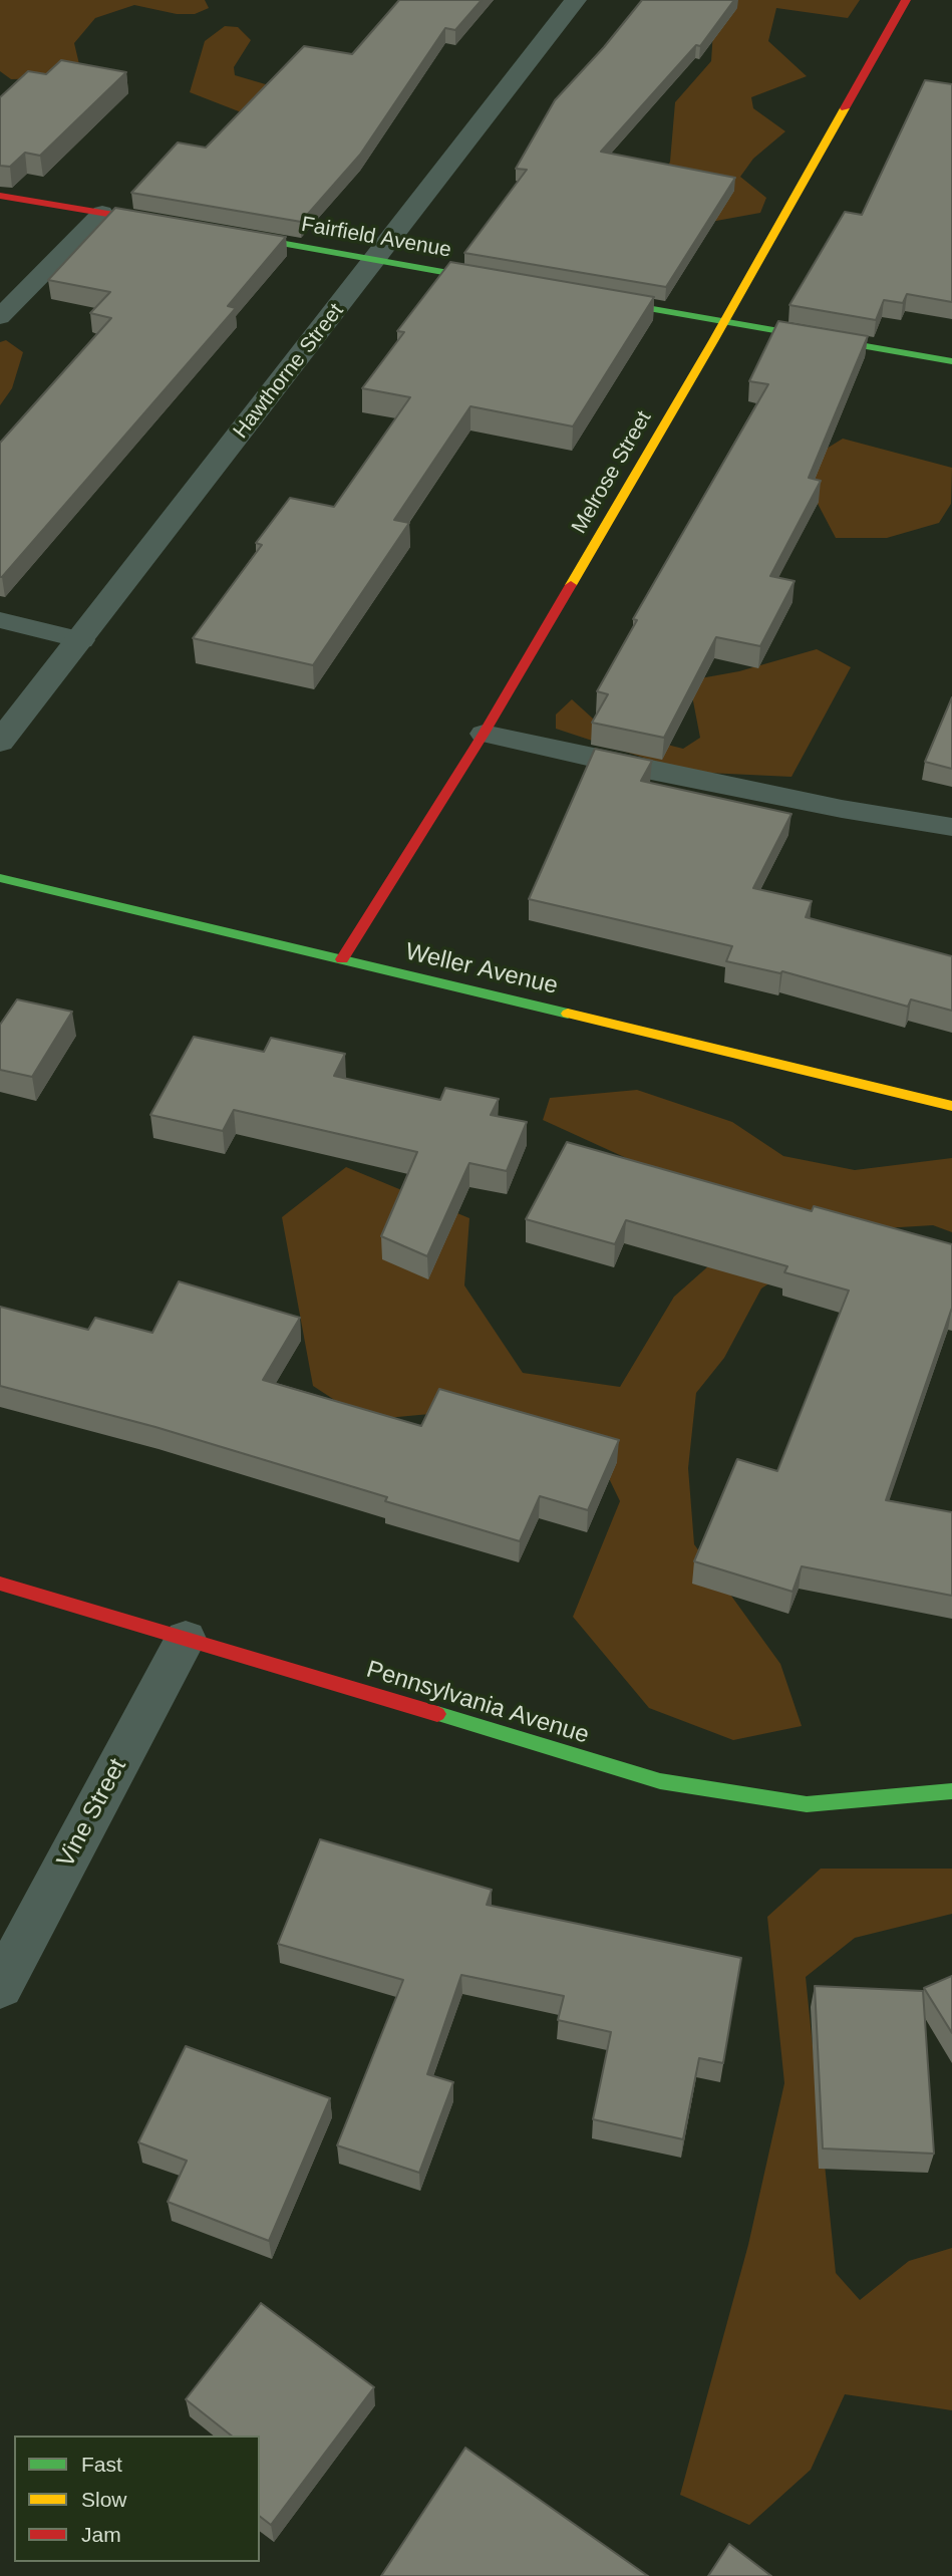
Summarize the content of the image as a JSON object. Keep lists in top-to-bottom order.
{
  "streets": {
    "street": [
      "Fairfield Avenue",
      "Hawthorne Street",
      "Melrose Street",
      "Weller Avenue",
      "Pennsylvania Avenue",
      "Vine Street"
    ]
  },
  "crossings": [
    ["Fairfield Avenue", "Hawthorne Street"],
    ["Melrose Street", "Weller Avenue"],
    ["Pennsylvania Avenue", "Vine Street"]
  ],
  "legend": ["Fast", "Slow", "Jam"]
}
